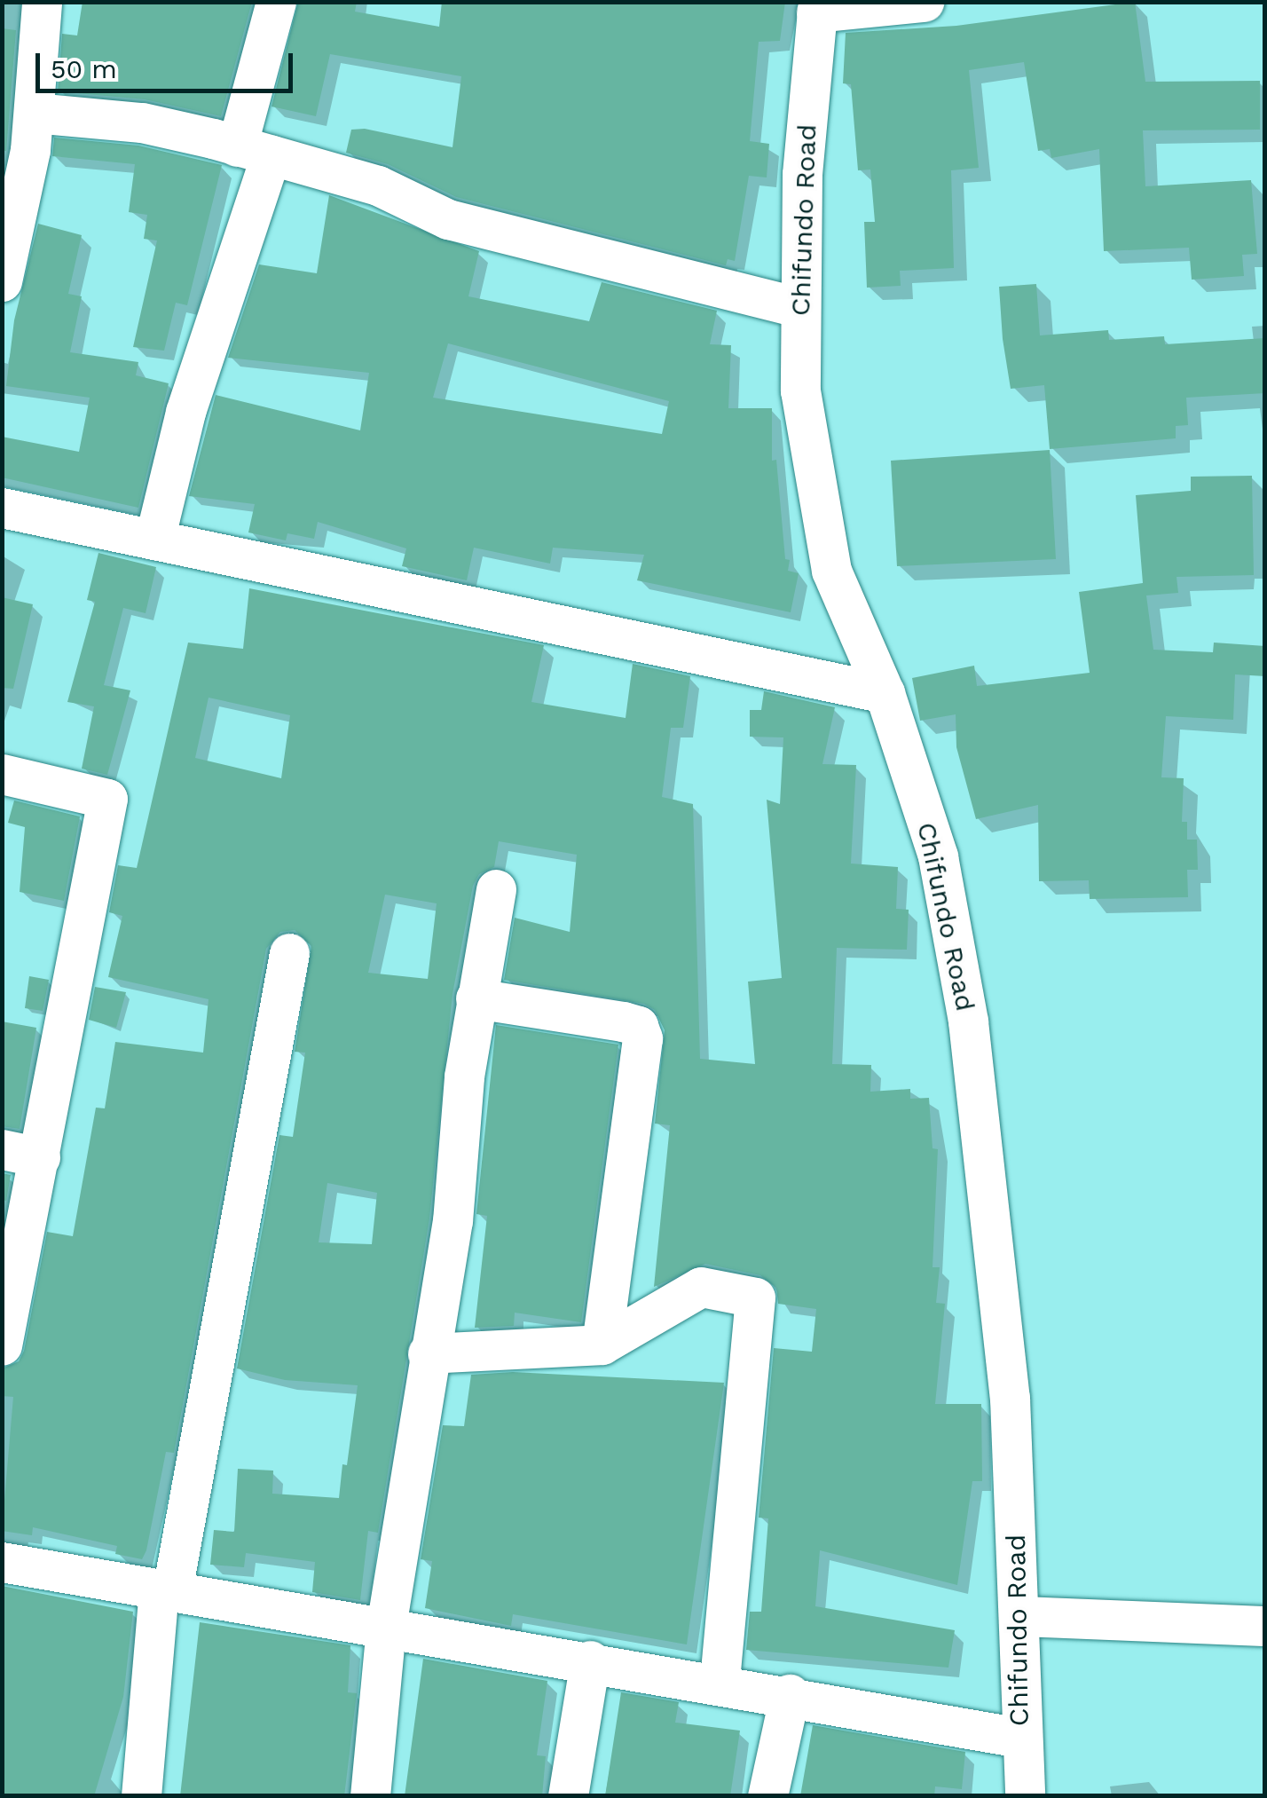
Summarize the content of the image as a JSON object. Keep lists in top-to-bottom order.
{
  "streets": {
    "street": ["Chifundo Road"]
  },
  "scale_bar": "50 m"
}
